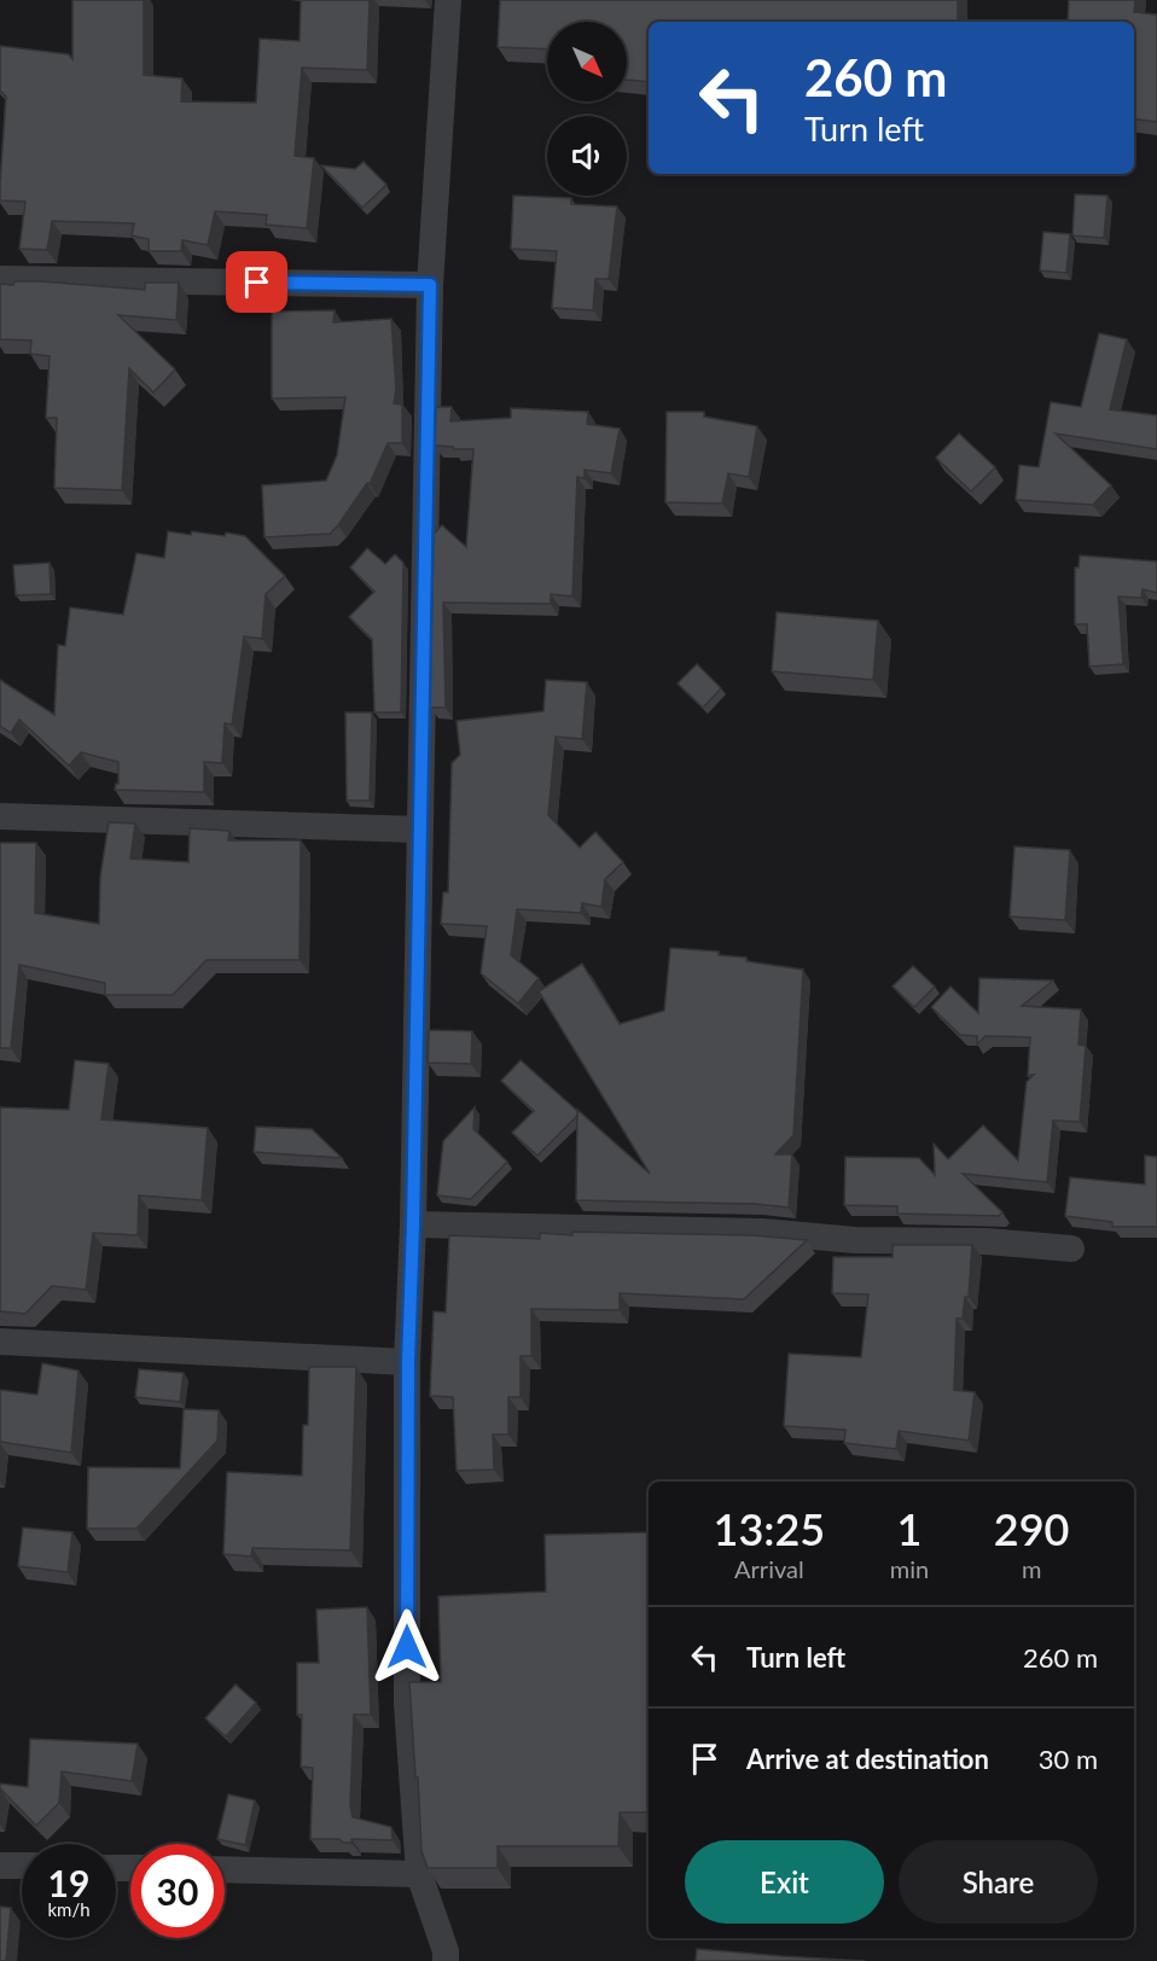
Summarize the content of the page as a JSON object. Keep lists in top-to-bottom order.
{
  "north": "bottom right",
  "page": {
    "turn": ["260 m", "Turn left"],
    "eta": [
      "13:25",
      "Arrival",
      "1",
      "min",
      "290",
      "m"
    ],
    "list": [
      {
        "name": "Turn left",
        "value": "260 m"
      },
      {
        "name": "Arrive at destination",
        "value": "30 m"
      }
    ],
    "buttons": ["Exit", "Share"],
    "speed": "19 km/h",
    "limit": "30"
  }
}
